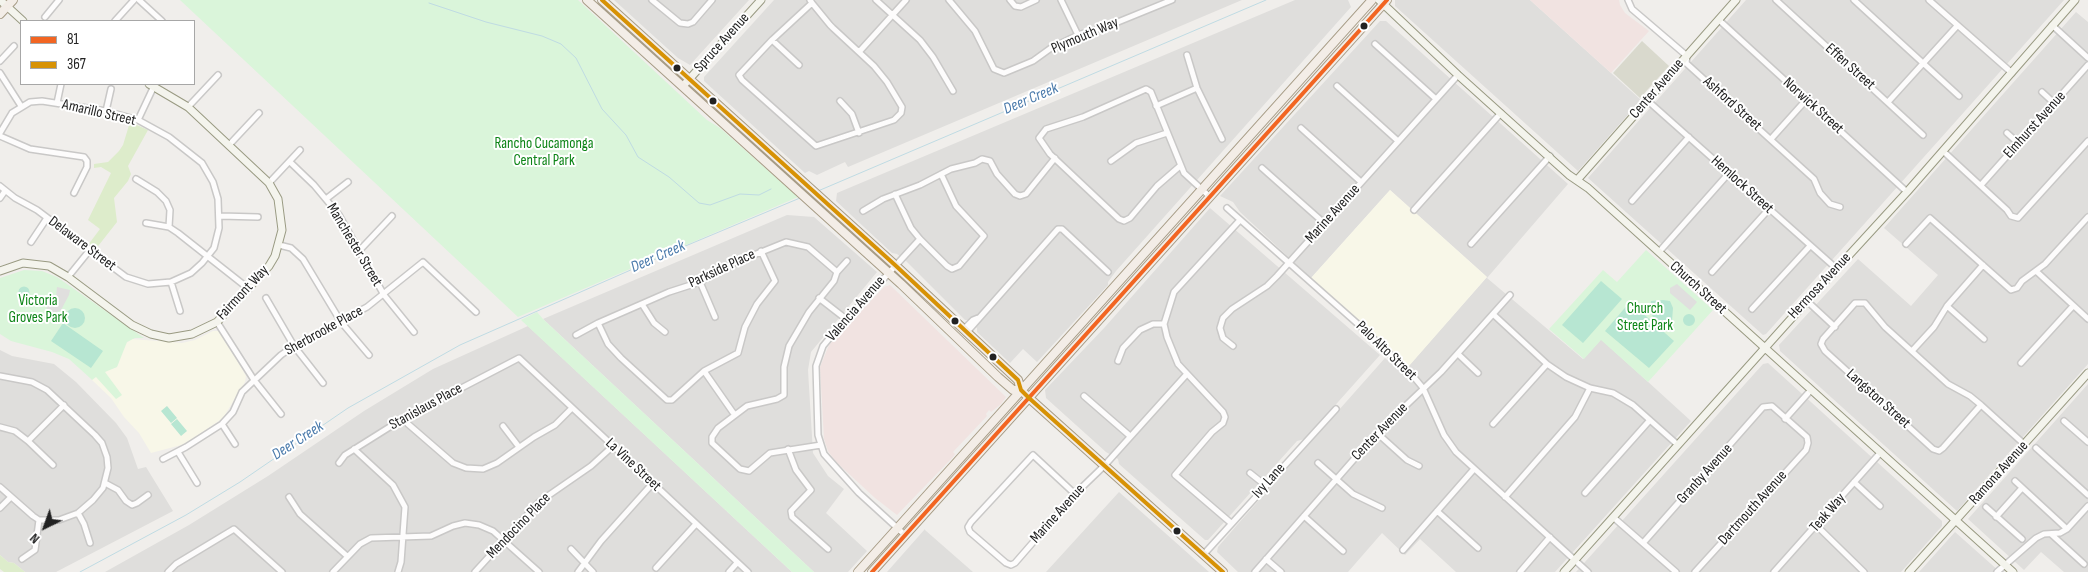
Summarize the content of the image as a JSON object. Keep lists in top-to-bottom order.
{
  "streets": {
    "street": [
      "Plymouth Way",
      "Spruce Avenue",
      "Effen Street",
      "Center Avenue",
      "Ashford Street",
      "Norwick Street",
      "Amarillo Street",
      "Elmhurst Avenue",
      "Hemlock Street",
      "Marine Avenue",
      "Delaware Street",
      "Manchester Street",
      "Parkside Place",
      "Hermosa Avenue",
      "Church Street",
      "Fairmont Way",
      "Valencia Avenue",
      "Sherbrooke Place",
      "Palo Alto Street",
      "Langston Street",
      "Stanislaus Place",
      "La Vine Street",
      "Ramona Avenue",
      "Granby Avenue",
      "Ivy Lane",
      "Dartmouth Avenue",
      "Teak Way",
      "Mendocino Place"
    ]
  },
  "crossings": [
    ["Center Avenue", "Ashford Street"],
    ["Center Avenue", "Norwick Street"],
    ["Center Avenue", "Hemlock Street"],
    ["Center Avenue", "Church Street"],
    ["Center Avenue", "Palo Alto Street"],
    ["Norwick Street", "Hermosa Avenue"],
    ["Hemlock Street", "Hermosa Avenue"],
    ["Marine Avenue", "Church Street"],
    ["Marine Avenue", "Palo Alto Street"],
    ["Manchester Street", "Sherbrooke Place"],
    ["Hermosa Avenue", "Church Street"],
    ["Hermosa Avenue", "Palo Alto Street"],
    ["Church Street", "Ramona Avenue"],
    ["Church Street", "Teak Way"],
    ["Stanislaus Place", "La Vine Street"],
    ["La Vine Street", "Mendocino Place"],
    ["Granby Avenue", "Dartmouth Avenue"]
  ],
  "water": ["Deer Creek"],
  "parks": ["Rancho Cucamonga Central Park", "Victoria Groves Park", "Church Street Park"],
  "lines": ["transit line 81", "transit line 367"],
  "legend": ["81", "367"],
  "north": "bottom left"
}
